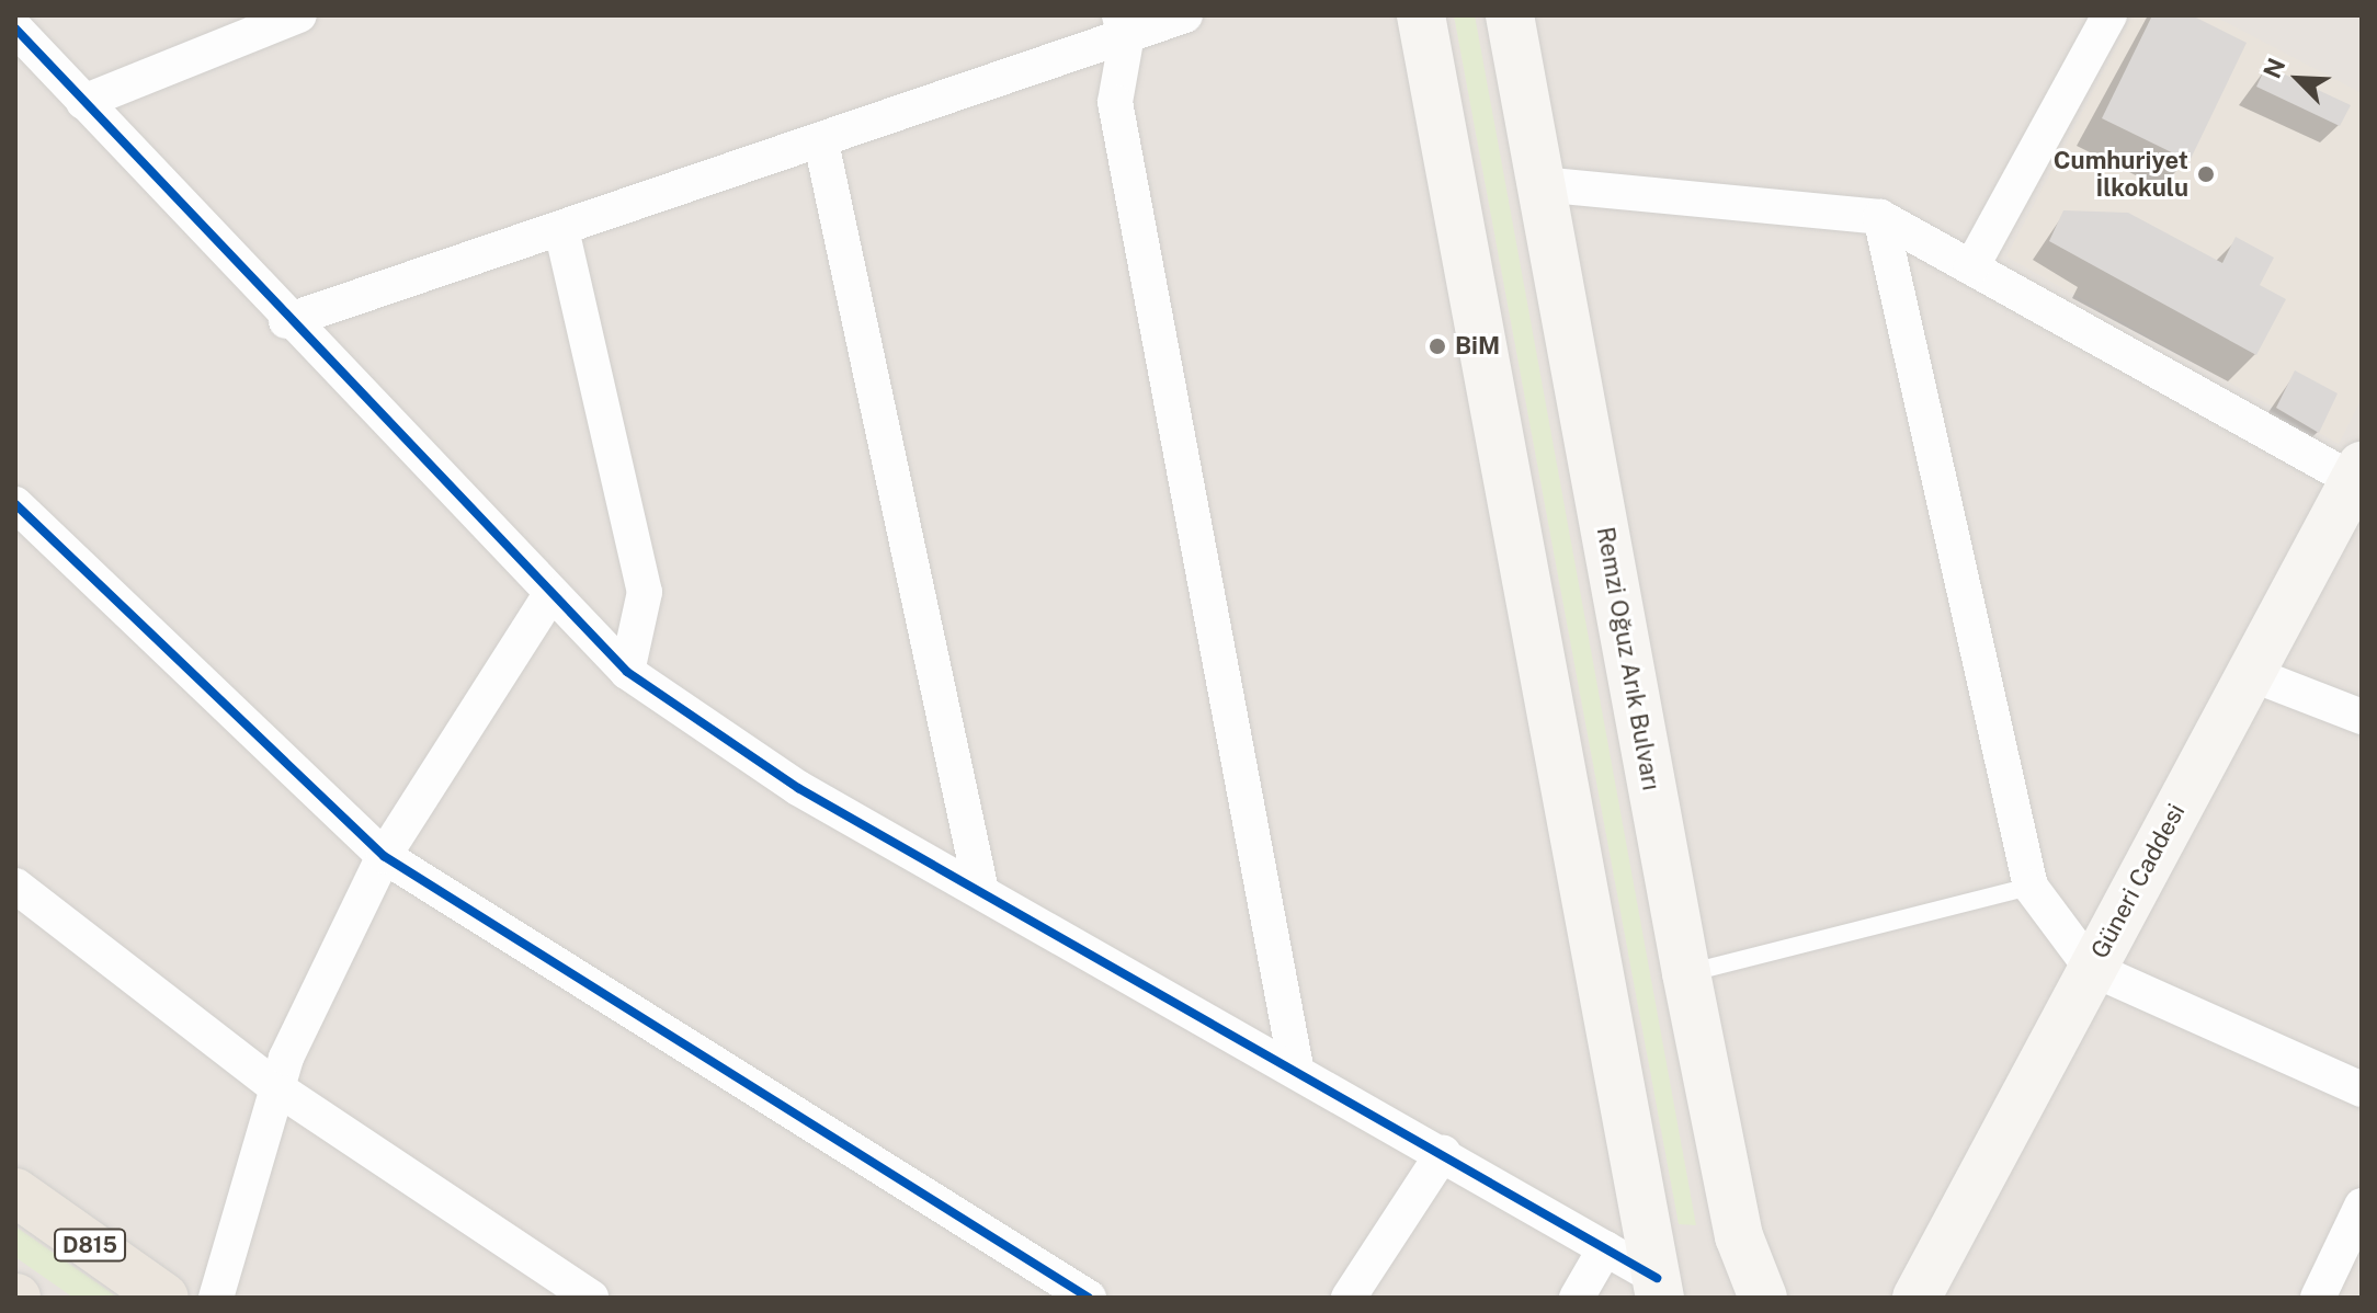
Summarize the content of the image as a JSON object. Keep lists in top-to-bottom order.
{
  "streets": {
    "highway": ["D815"],
    "main road": ["Remzi Oğuz Arık Bulvarı", "Güneri Caddesi"]
  },
  "places": ["Cumhuriyet İlkokulu", "BiM"],
  "north": "top left"
}
